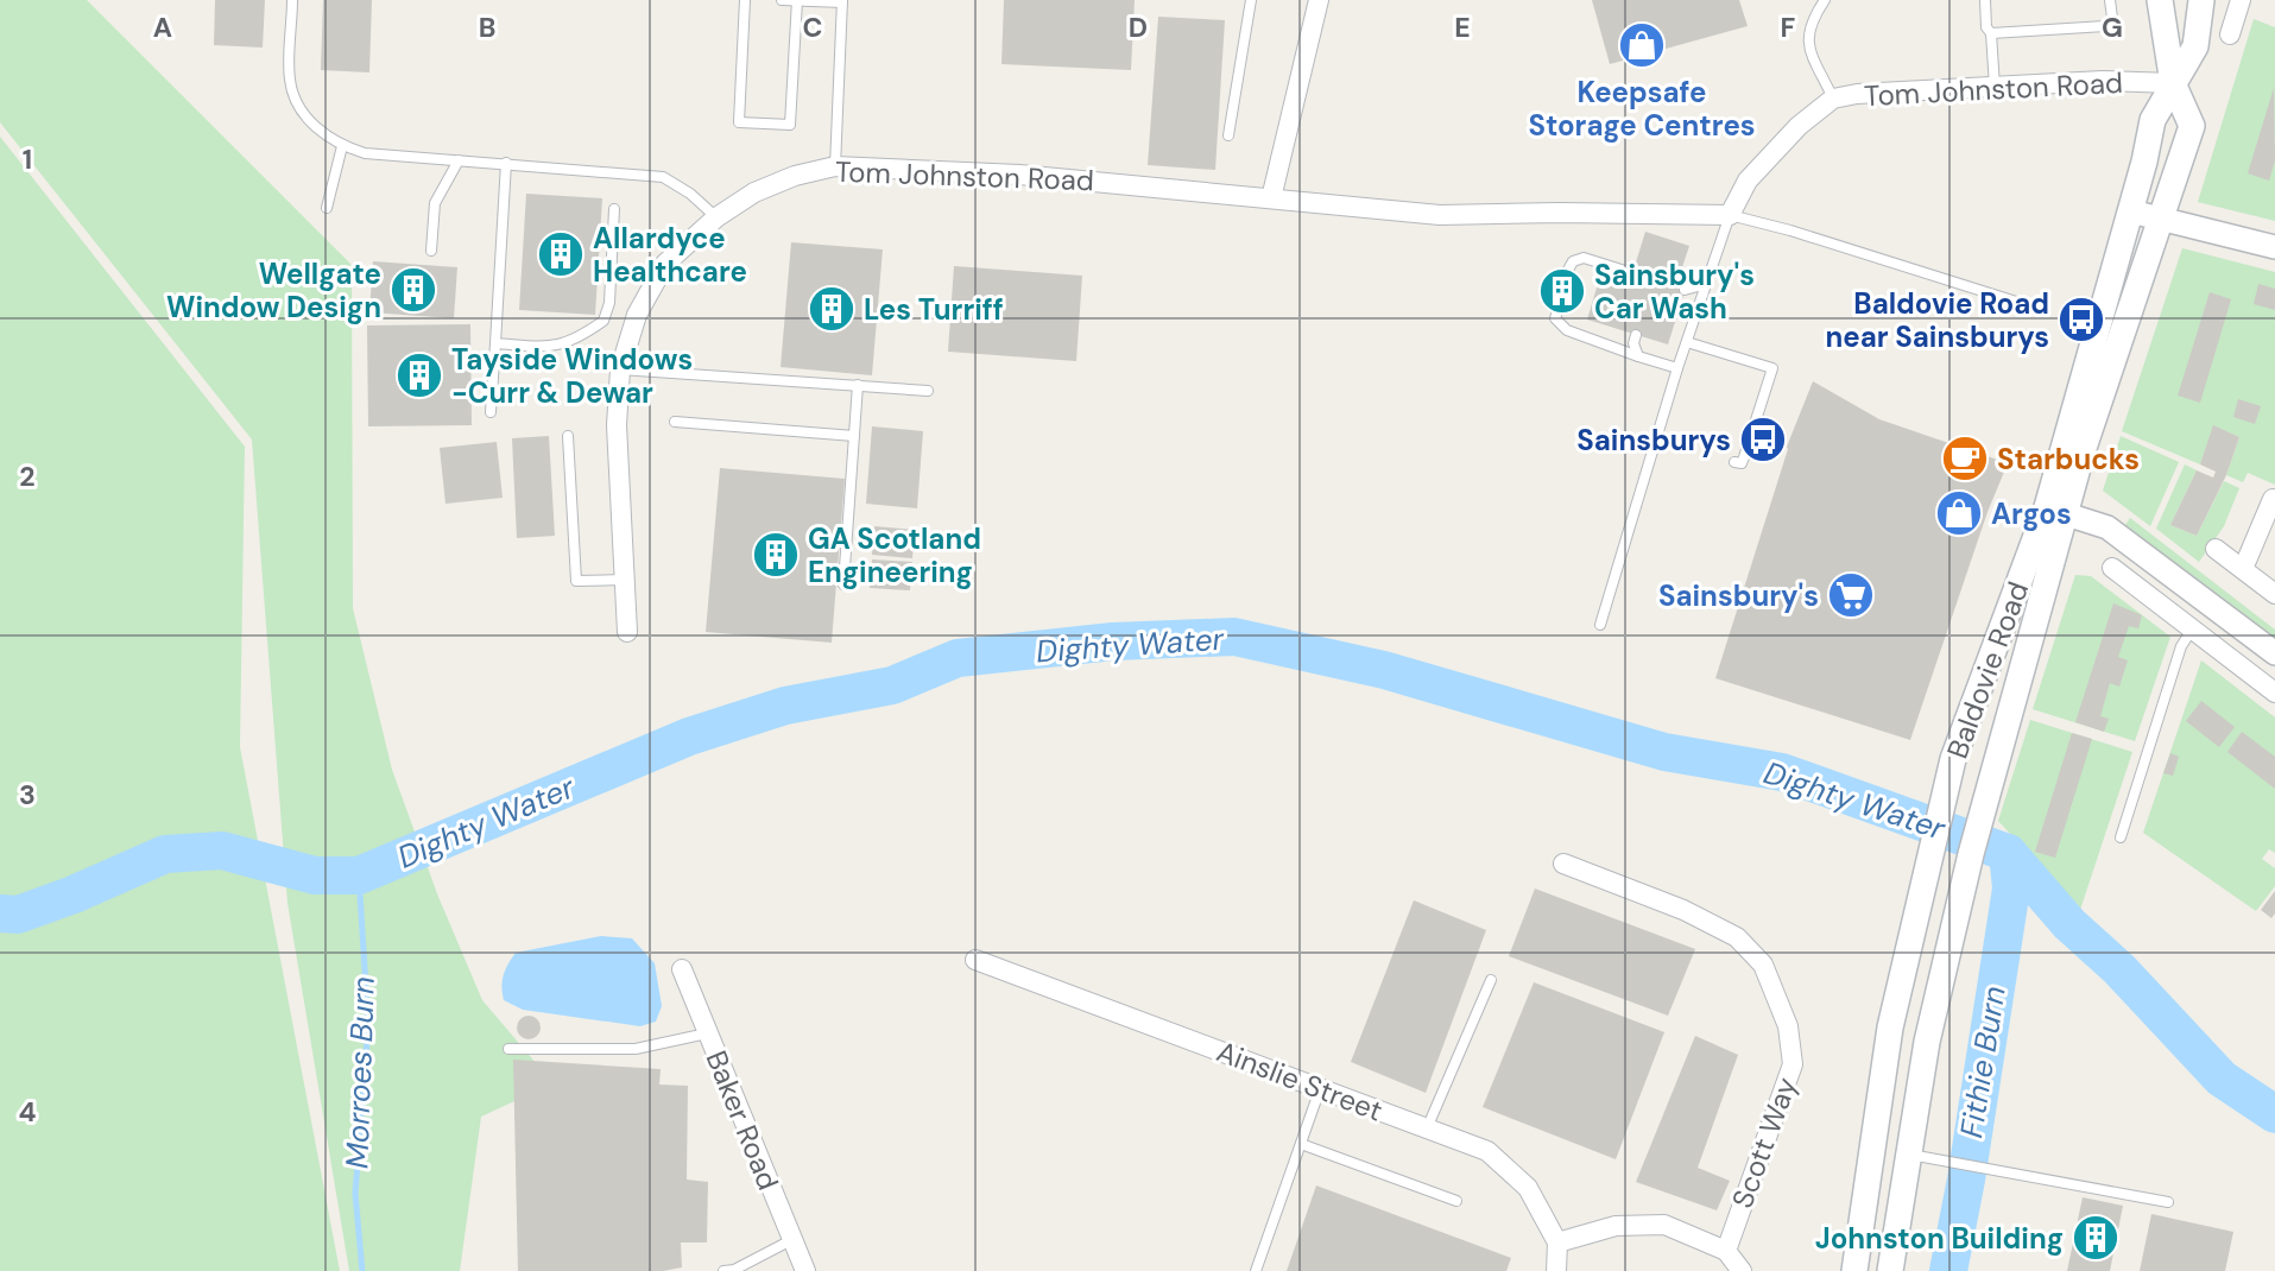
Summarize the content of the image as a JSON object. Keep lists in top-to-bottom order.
{
  "streets": {
    "main road": ["Baldovie Road"],
    "street": [
      "Tom Johnston Road",
      "Ainslie Street",
      "Baker Road",
      "Scott Way"
    ]
  },
  "crossings": [
    ["Tom Johnston Road", "Baldovie Road"]
  ],
  "water": ["Dighty Water", "Fithie Burn", "Morroes Burn"],
  "places": {
    "shop": ["Keepsafe Storage Centres", "Argos"],
    "building": [
      "Allardyce Healthcare",
      "Wellgate Window Design",
      "Sainsbury's Car Wash",
      "Les Turriff",
      "Tayside Windows -Curr & Dewar",
      "GA Scotland Engineering",
      "Johnston Building"
    ],
    "bus stop": ["Baldovie Road near Sainsburys", "Sainsburys"],
    "cafe": ["Starbucks"],
    "supermarket": ["Sainsbury's"]
  },
  "grid": {
    "columns": [
      "A",
      "B",
      "C",
      "D",
      "E",
      "F",
      "G"
    ],
    "rows": [
      "1",
      "2",
      "3",
      "4"
    ]
  }
}
